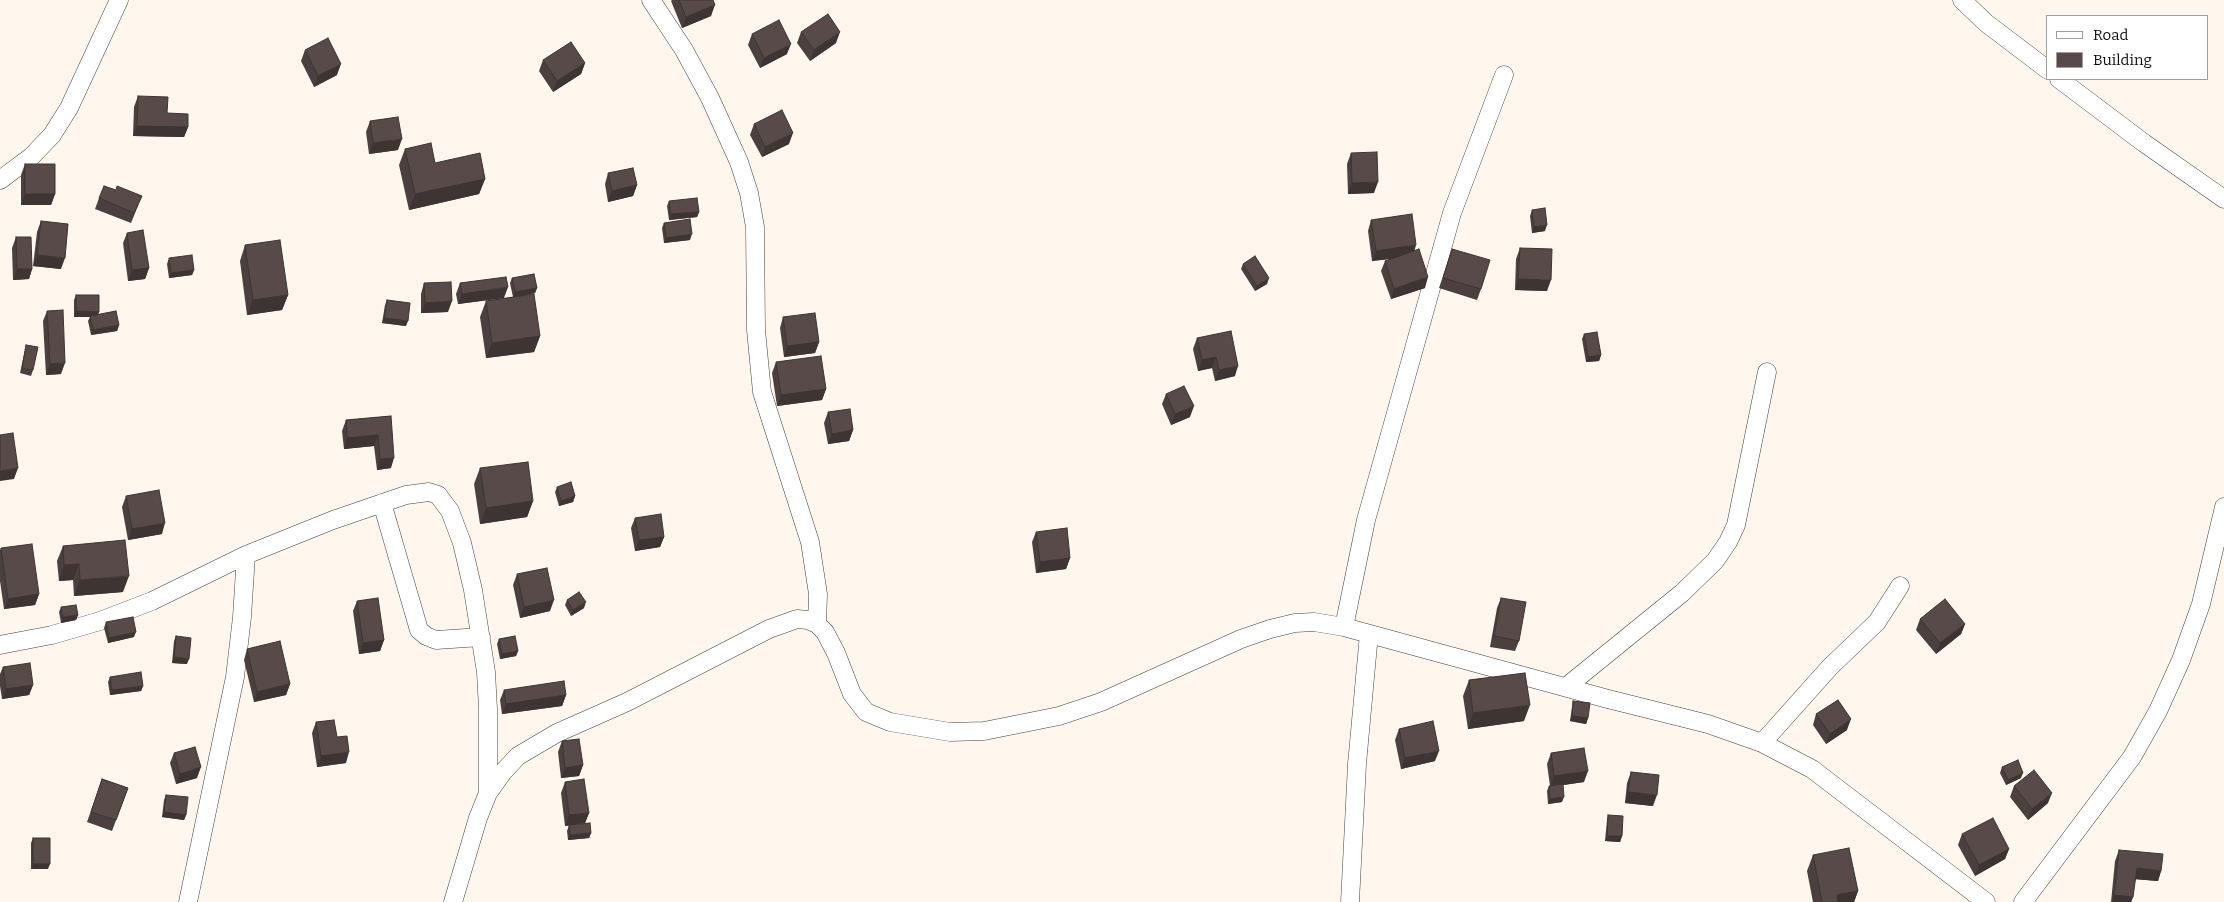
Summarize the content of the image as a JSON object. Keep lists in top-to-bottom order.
{
  "legend": ["Road", "Building"]
}
